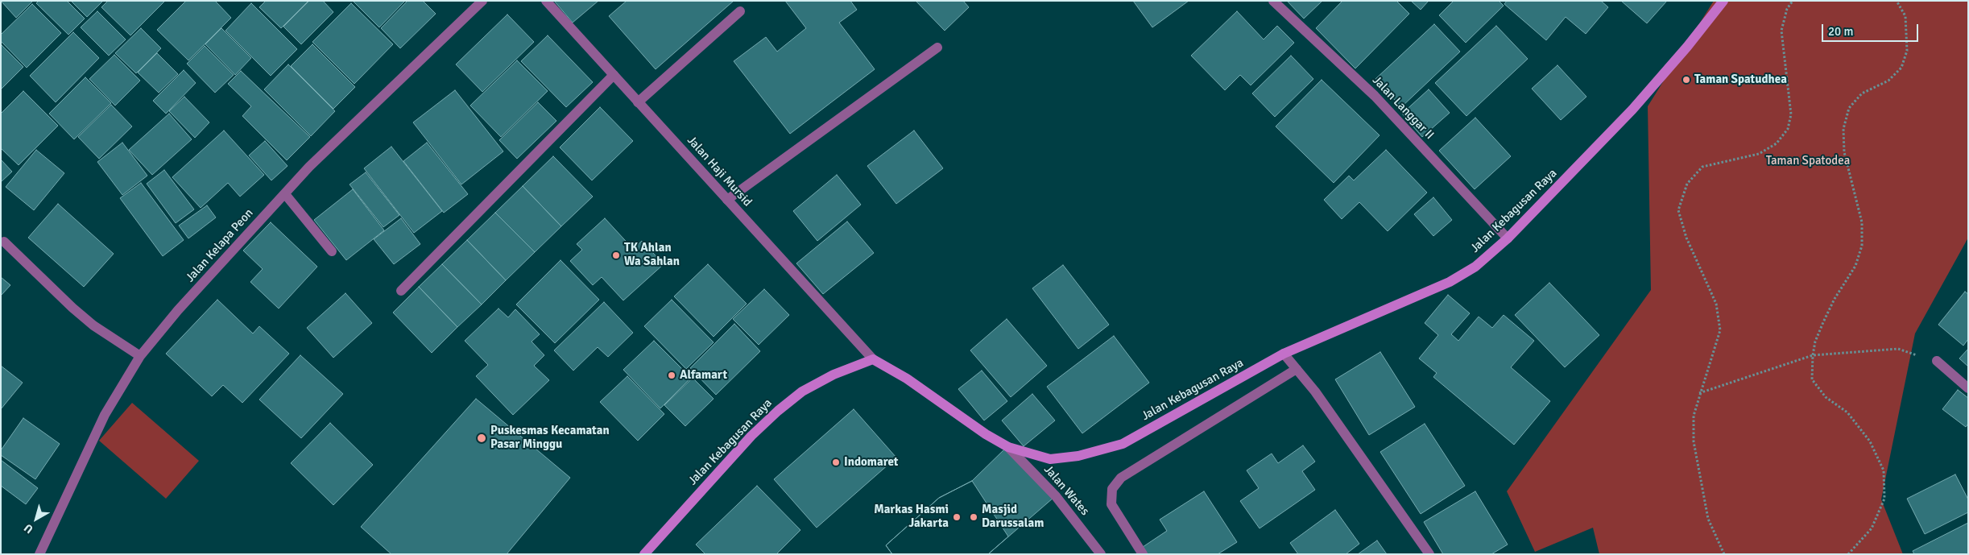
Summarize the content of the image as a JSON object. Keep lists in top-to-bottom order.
{
  "streets": {
    "main road": ["Jalan Kebagusan Raya"],
    "street": [
      "Jalan Langgar II",
      "Jalan Haji Mursid",
      "Jalan Kelapa Peon",
      "Jalan Wates"
    ]
  },
  "crossings": [
    ["Jalan Langgar II", "Jalan Kebagusan Raya"],
    ["Jalan Haji Mursid", "Jalan Kebagusan Raya"],
    ["Jalan Kebagusan Raya", "Jalan Wates"]
  ],
  "parks": ["Taman Spatodea"],
  "places": [
    "Taman Spatudhea",
    "TK Ahlan Wa Sahlan",
    "Alfamart",
    "Puskesmas Kecamatan Pasar Minggu",
    "Indomaret",
    "Markas Hasmi Jakarta",
    "Masjid Darussalam"
  ],
  "scale_bar": "20 m",
  "north": "bottom left"
}
